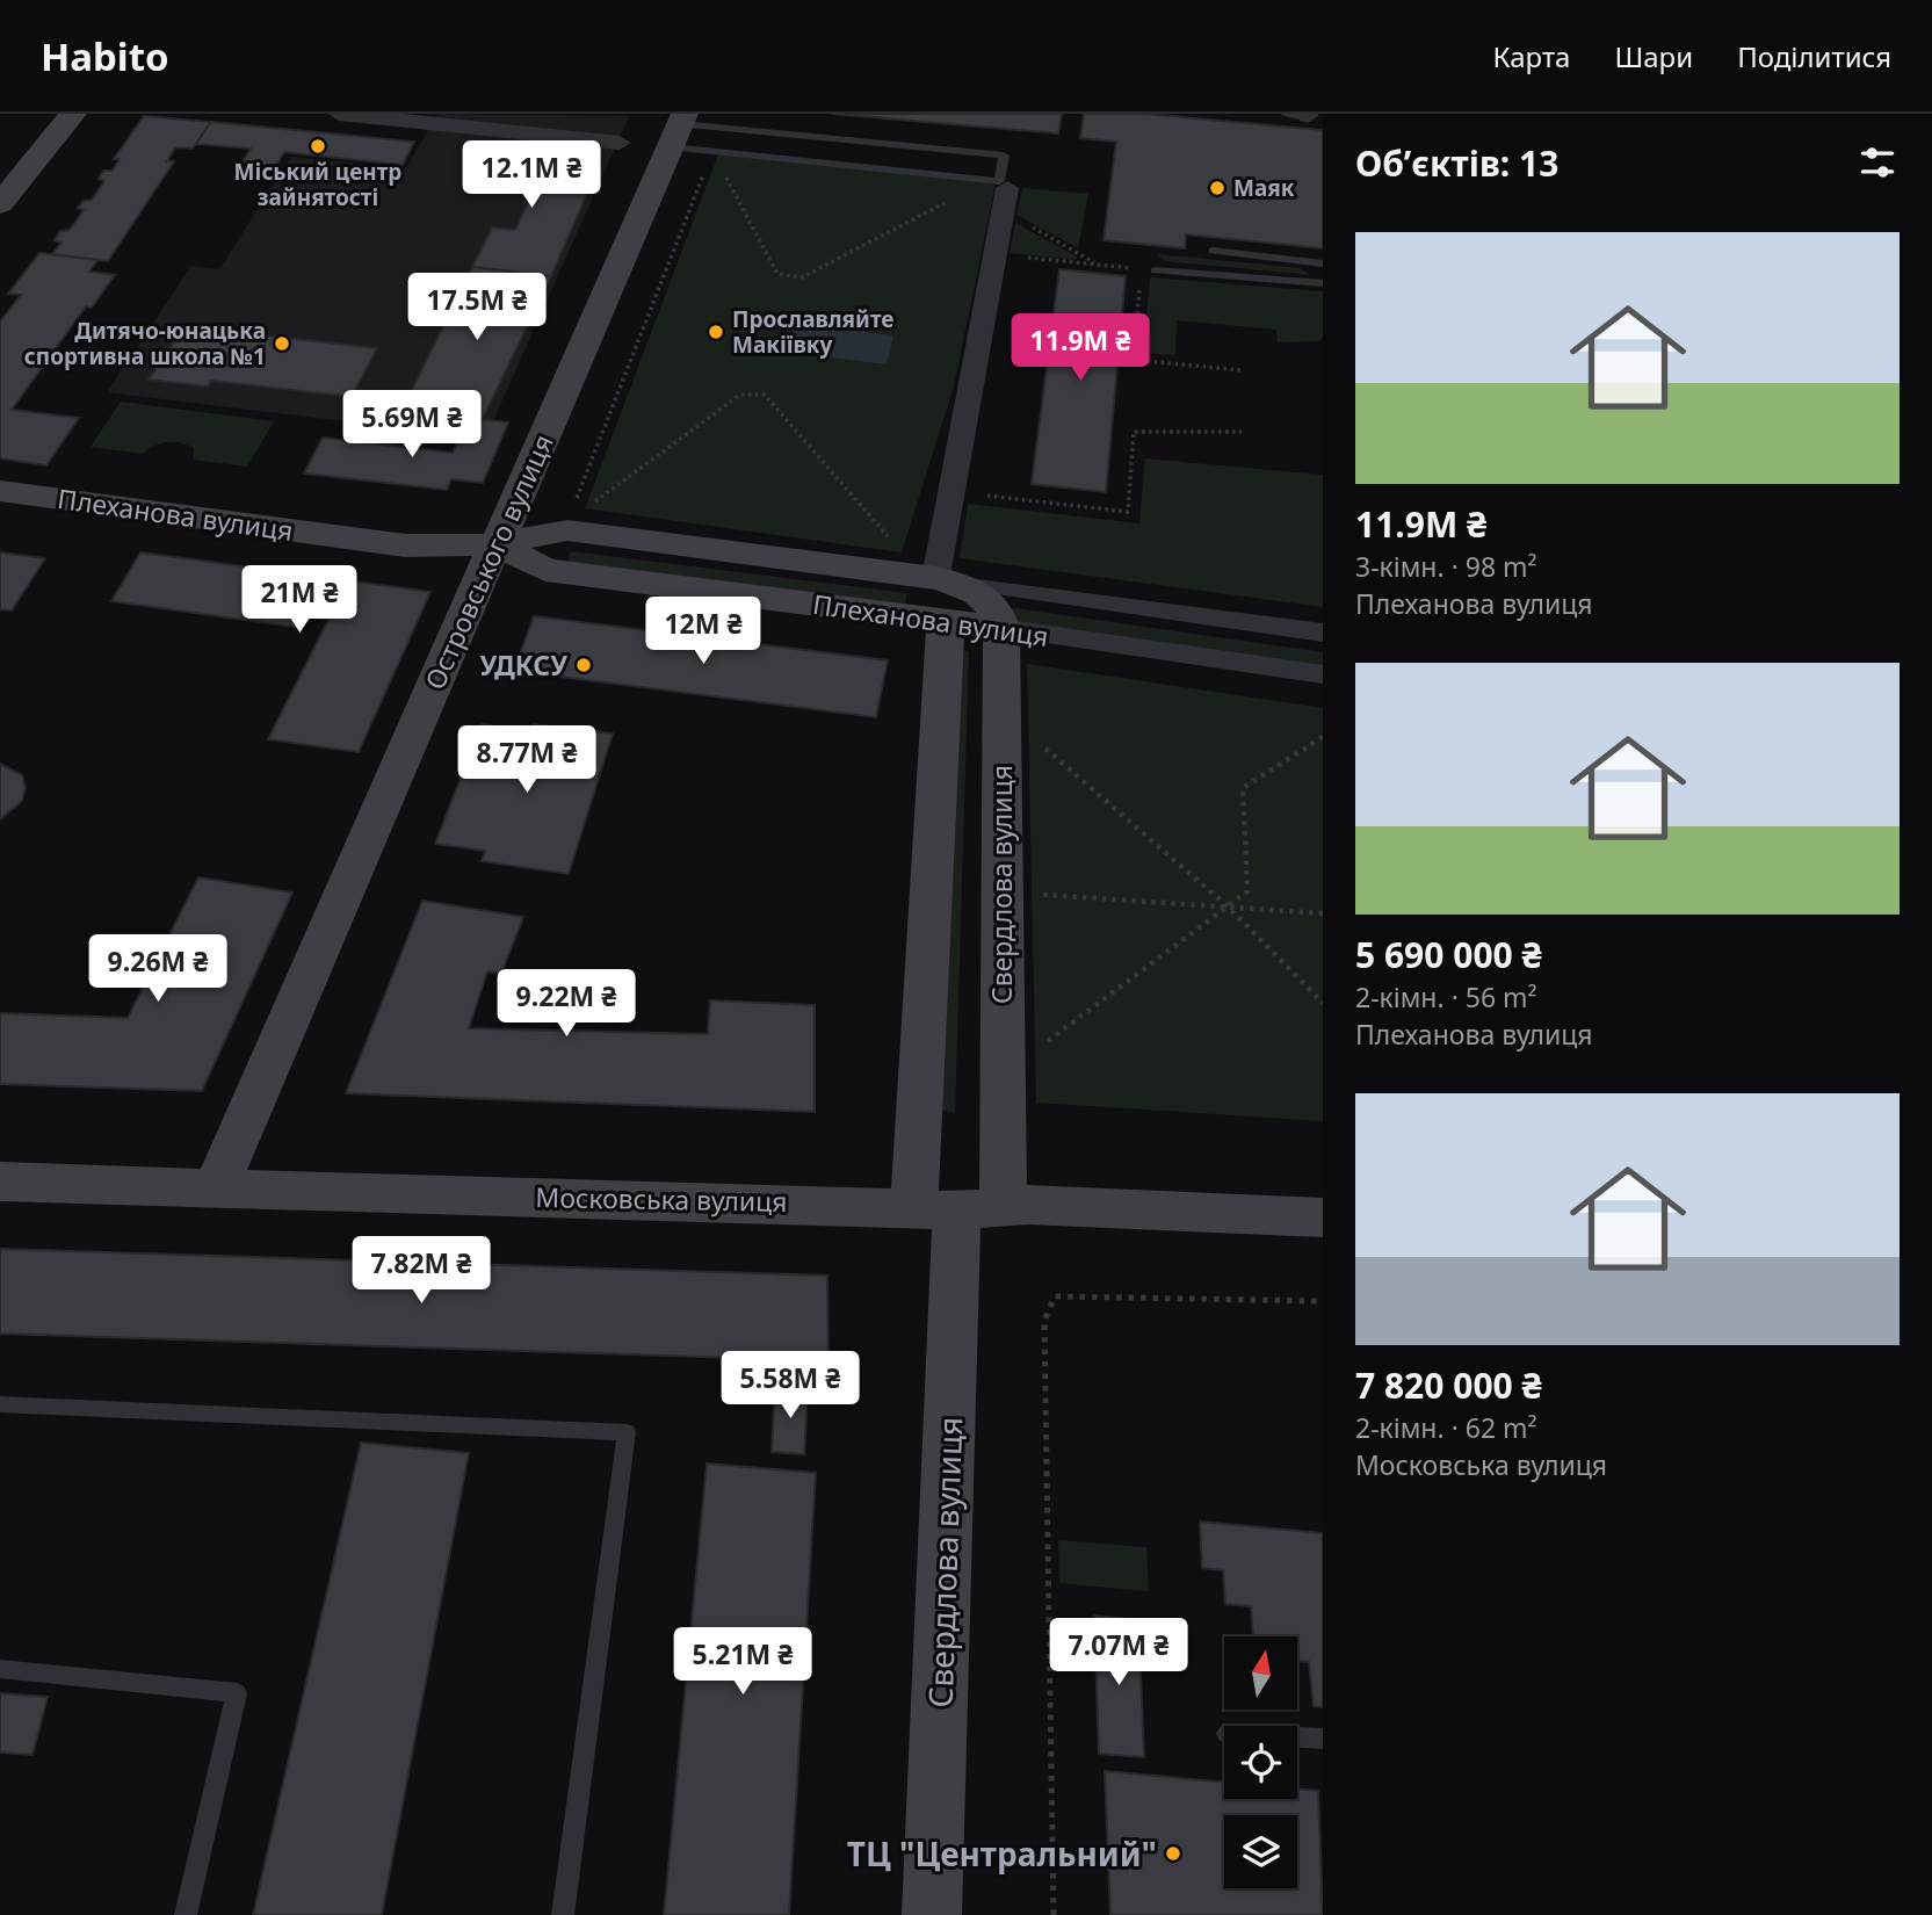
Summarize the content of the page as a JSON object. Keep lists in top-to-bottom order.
{
  "streets": {
    "street": [
      "Плеханова вулиця",
      "Островського вулиця",
      "Свердлова вулиця",
      "Московська вулиця"
    ]
  },
  "crossings": [
    ["Плеханова вулиця", "Островського вулиця"],
    ["Плеханова вулиця", "Свердлова вулиця"],
    ["Островського вулиця", "Московська вулиця"],
    ["Свердлова вулиця", "Московська вулиця"]
  ],
  "places": [
    "Міський центр зайнятості",
    "Маяк",
    "Прославляйте Макіївку",
    "Дитячо-юнацька спортивна школа №1",
    "УДКСУ",
    "ТЦ \"Центральний\""
  ],
  "north": "top",
  "page": {
    "header": "Habito",
    "nav": ["Карта", "Шари", "Поділитися"],
    "heading": "Об’єктів: 13",
    "price": [
      "12.1M ₴",
      "17.5M ₴",
      "11.9M ₴",
      "5.69M ₴",
      "21M ₴",
      "12M ₴",
      "8.77M ₴",
      "9.26M ₴",
      "9.22M ₴",
      "7.82M ₴",
      "5.58M ₴",
      "7.07M ₴",
      "5.21M ₴"
    ],
    "list": [
      {
        "name": "11.9M ₴",
        "note": "3-кімн. · 98 m² · Плеханова вулиця"
      },
      {
        "name": "5 690 000 ₴",
        "note": "2-кімн. · 56 m² · Плеханова вулиця"
      },
      {
        "name": "7 820 000 ₴",
        "note": "2-кімн. · 62 m² · Московська вулиця"
      }
    ]
  }
}
